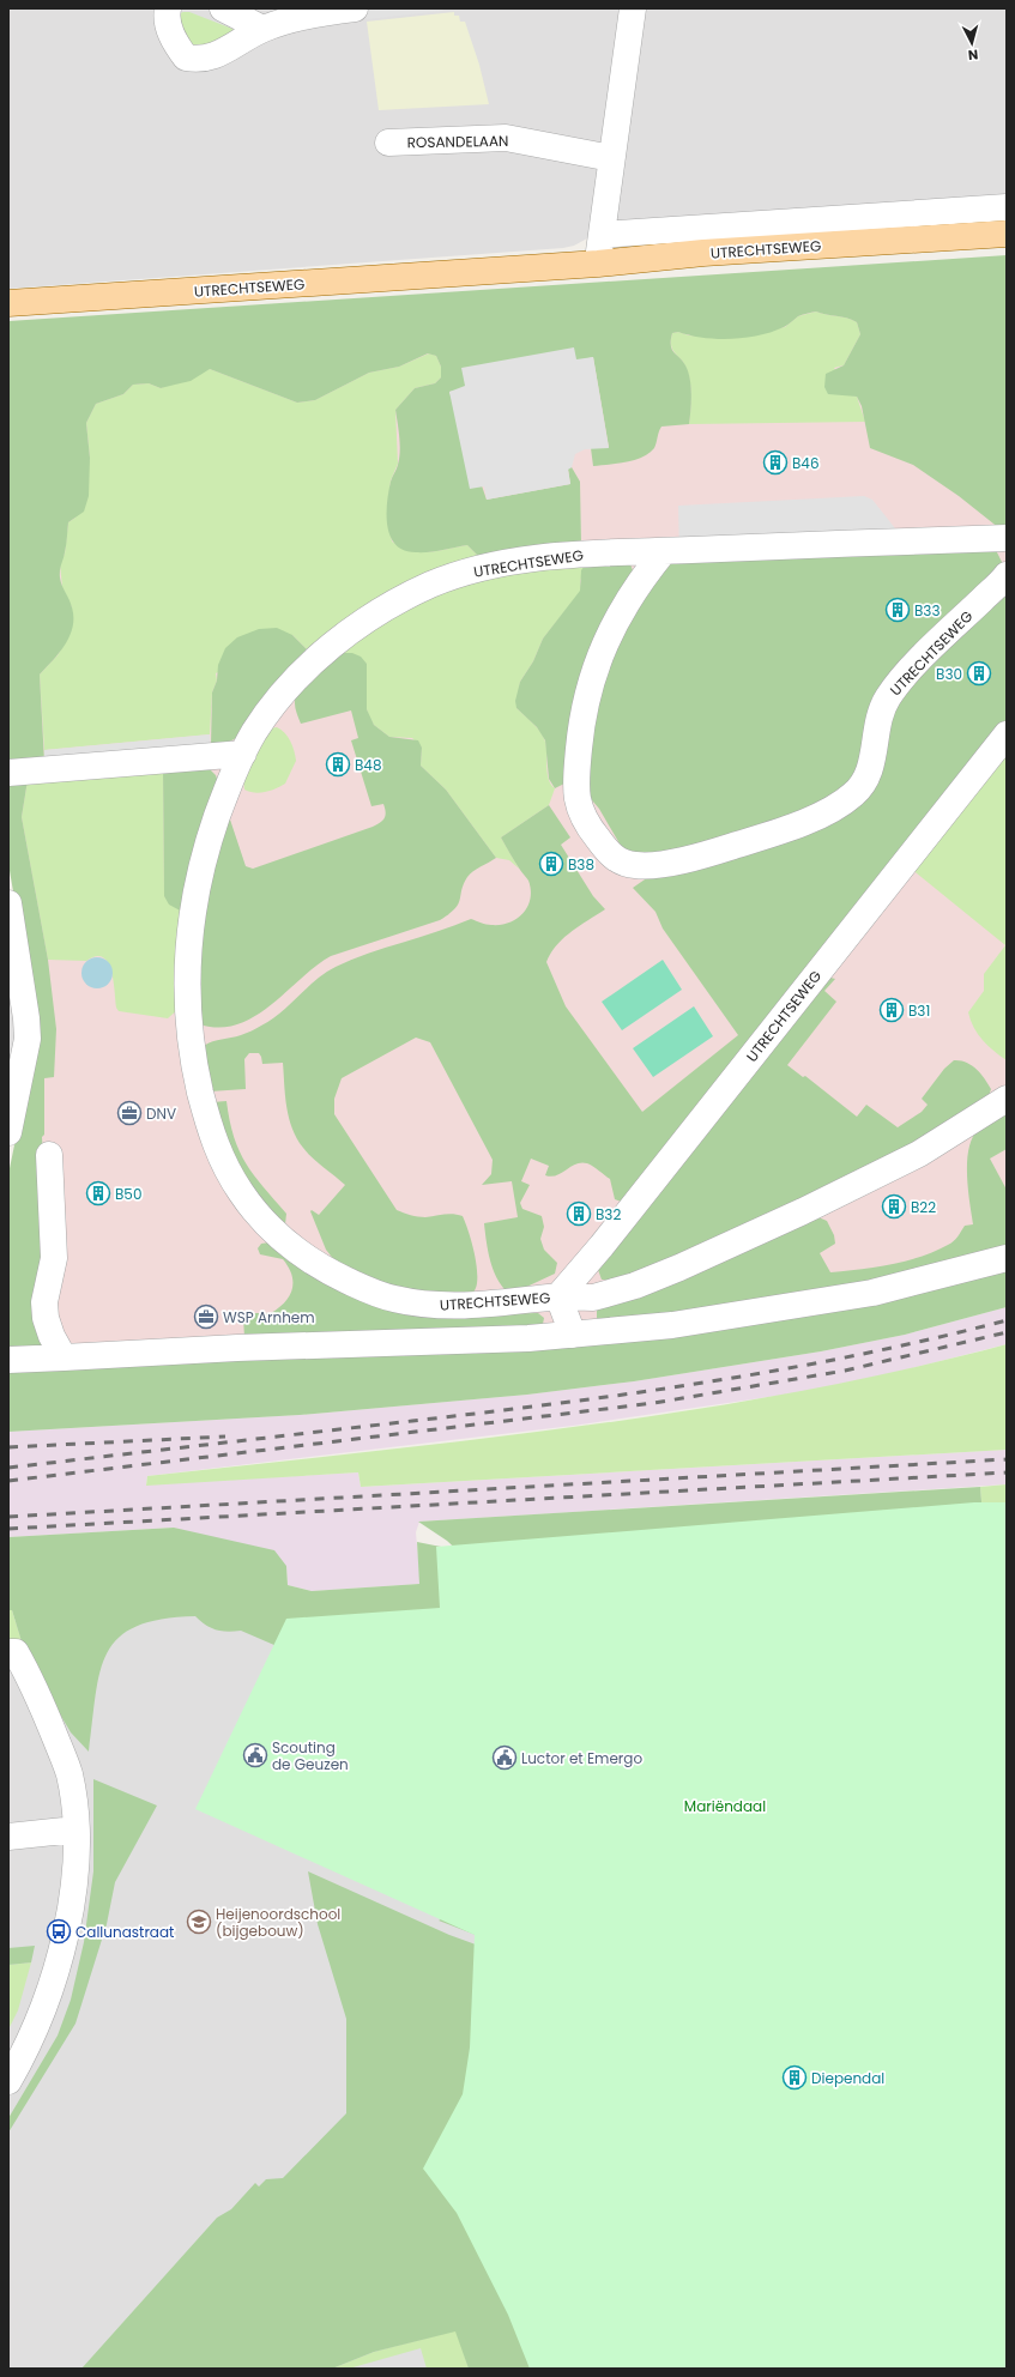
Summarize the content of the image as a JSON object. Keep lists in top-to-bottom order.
{
  "streets": {
    "main road": ["UTRECHTSEWEG"],
    "street": ["ROSANDELAAN"]
  },
  "parks": ["Mariëndaal"],
  "places": {
    "building": [
      "B46",
      "B33",
      "B30",
      "B48",
      "B38",
      "B31",
      "B50",
      "B22",
      "B32",
      "Diependal"
    ],
    "office": ["DNV", "WSP Arnhem"],
    "public building": ["Scouting de Geuzen", "Luctor et Emergo"],
    "school or university": ["Heijenoordschool (bijgebouw)"],
    "bus stop": ["Callunastraat"]
  },
  "north": "bottom"
}
